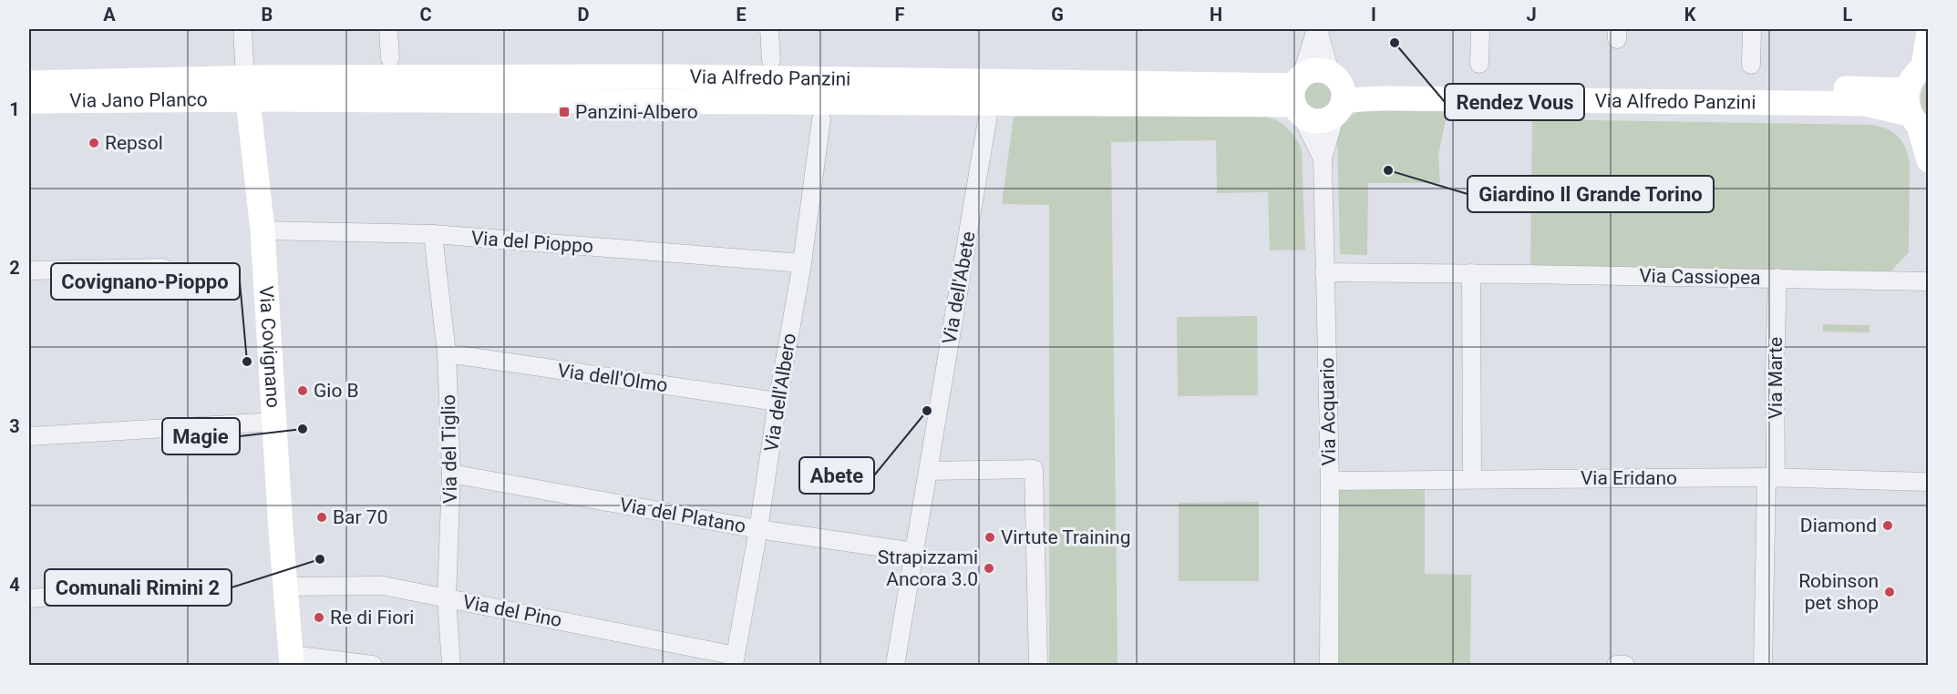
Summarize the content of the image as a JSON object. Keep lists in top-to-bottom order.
{
  "streets": {
    "main road": ["Via Alfredo Panzini", "Via Jano Planco", "Via Covignano"],
    "street": [
      "Via del Pioppo",
      "Via Cassiopea",
      "Via dell'Abete",
      "Via dell'Olmo",
      "Via Marte",
      "Via dell'Albero",
      "Via Acquario",
      "Via del Tiglio",
      "Via Eridano",
      "Via del Platano",
      "Via del Pino"
    ]
  },
  "crossings": [
    ["Via Alfredo Panzini", "Via Jano Planco"],
    ["Via Alfredo Panzini", "Via dell'Abete"],
    ["Via Alfredo Panzini", "Via Covignano"],
    ["Via Alfredo Panzini", "Via Acquario"],
    ["Via Jano Planco", "Via Covignano"],
    ["Via del Pioppo", "Via Covignano"],
    ["Via del Pioppo", "Via dell'Albero"],
    ["Via del Pioppo", "Via del Tiglio"],
    ["Via Cassiopea", "Via Marte"],
    ["Via Cassiopea", "Via Acquario"],
    ["Via dell'Abete", "Via del Platano"],
    ["Via Covignano", "Via del Pino"],
    ["Via dell'Olmo", "Via dell'Albero"],
    ["Via dell'Olmo", "Via del Tiglio"],
    ["Via Marte", "Via Eridano"],
    ["Via dell'Albero", "Via del Platano"],
    ["Via dell'Albero", "Via del Pino"],
    ["Via Acquario", "Via Eridano"],
    ["Via del Tiglio", "Via del Platano"],
    ["Via del Tiglio", "Via del Pino"]
  ],
  "places": {
    "other": [
      "Rendez Vous",
      "Repsol",
      "Giardino Il Grande Torino",
      "Covignano-Pioppo",
      "Gio B",
      "Abete",
      "Magie",
      "Bar 70",
      "Diamond",
      "Virtute Training",
      "Comunali Rimini 2",
      "Strapizzami Ancora 3.0",
      "Robinson pet shop",
      "Re di Fiori"
    ],
    "transit": ["Panzini-Albero"]
  },
  "grid": {
    "columns": [
      "A",
      "B",
      "C",
      "D",
      "E",
      "F",
      "G",
      "H",
      "I",
      "J",
      "K",
      "L"
    ],
    "rows": [
      "1",
      "2",
      "3",
      "4"
    ]
  }
}
